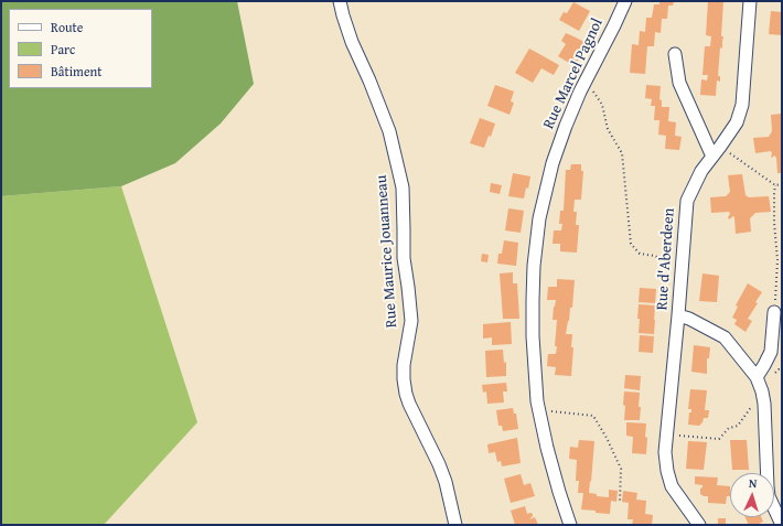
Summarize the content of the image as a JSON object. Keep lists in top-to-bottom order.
{
  "streets": {
    "street": ["Rue Marcel Pagnol", "Rue Maurice Jouanneau", "Rue d'Aberdeen"]
  },
  "legend": ["Route", "Parc", "Bâtiment"],
  "north": "top"
}
